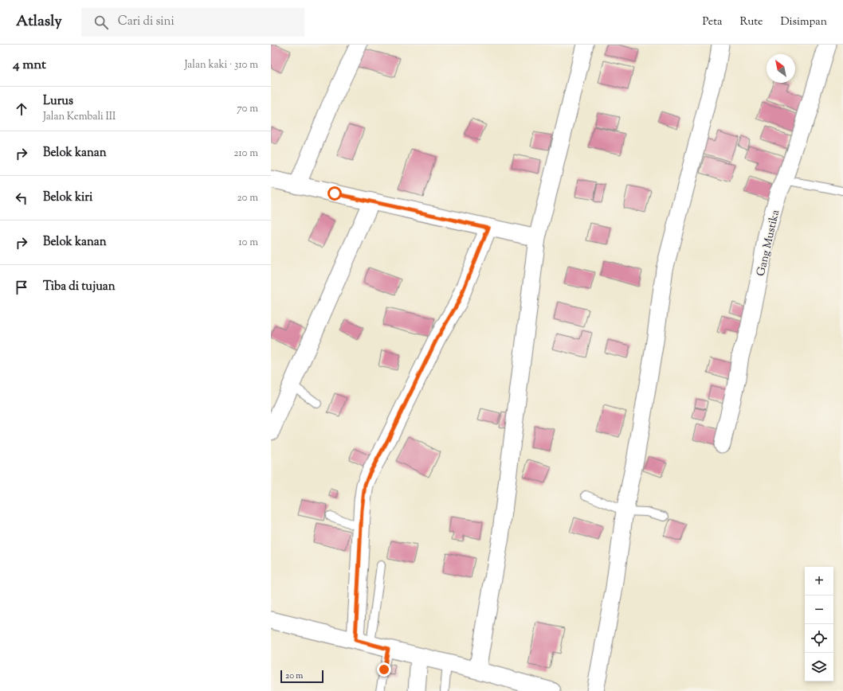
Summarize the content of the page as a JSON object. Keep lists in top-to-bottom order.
{
  "streets": {
    "street": ["Gang Mustika"]
  },
  "scale_bar": "20 m",
  "north": "top left",
  "page": {
    "header": "Atlasly",
    "search": "Cari di sini",
    "nav": ["Peta", "Rute", "Disimpan"],
    "heading": ["4 mnt", "Jalan kaki · 310 m"],
    "list": [
      ["Lurus", "Jalan Kembali III", "70 m"],
      ["Belok kanan", "210 m"],
      ["Belok kiri", "20 m"],
      ["Belok kanan", "10 m"],
      "Tiba di tujuan"
    ],
    "map_buttons": ["+", "−"],
    "scale": "20 m"
  }
}
